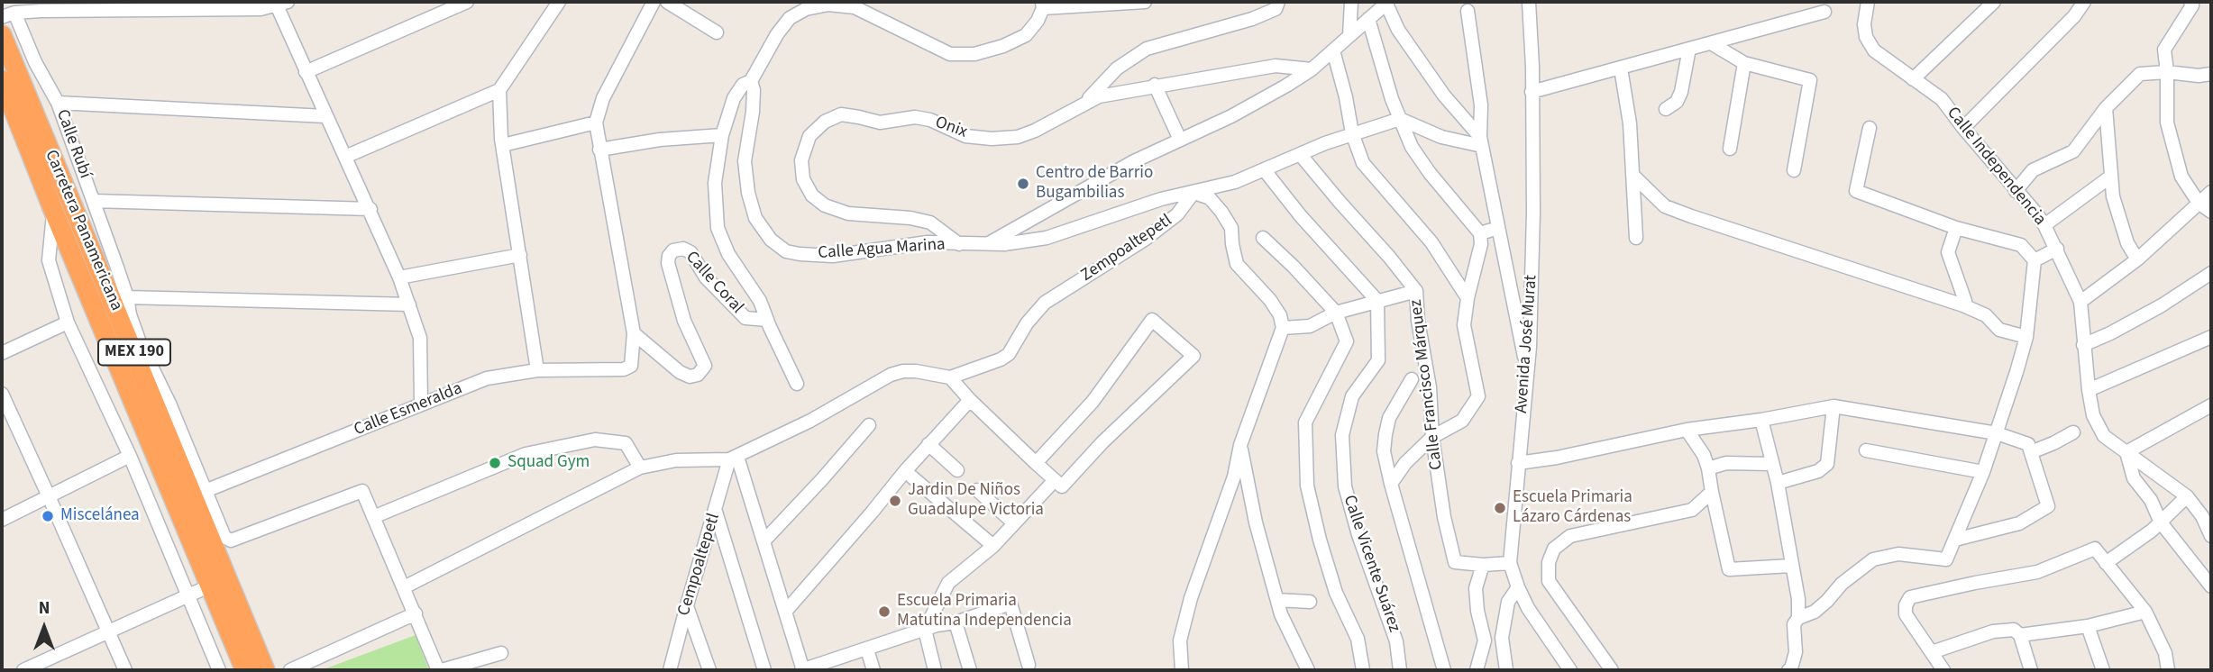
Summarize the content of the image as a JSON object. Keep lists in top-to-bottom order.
{
  "streets": {
    "highway": ["Carretera Panamericana", "MEX 190"],
    "street": [
      "Onix",
      "Calle Rubí",
      "Calle Independencia",
      "Zempoaltepetl",
      "Calle Agua Marina",
      "Calle Coral",
      "Avenida José Murat",
      "Calle Francisco Márquez",
      "Calle Esmeralda",
      "Calle Vicente Suárez",
      "Cempoaltepetl"
    ]
  },
  "crossings": [
    ["Onix", "Calle Agua Marina"],
    ["Calle Rubí", "Carretera Panamericana"],
    ["Calle Rubí", "Calle Esmeralda"],
    ["Carretera Panamericana", "Calle Esmeralda"],
    ["Zempoaltepetl", "Calle Agua Marina"],
    ["Zempoaltepetl", "Cempoaltepetl"],
    ["Calle Agua Marina", "Calle Coral"],
    ["Calle Agua Marina", "Calle Francisco Márquez"],
    ["Calle Coral", "Calle Esmeralda"],
    ["Avenida José Murat", "Calle Francisco Márquez"]
  ],
  "places": [
    "Centro de Barrio Bugambilias",
    "Squad Gym",
    "Jardin De Niños Guadalupe Victoria",
    "Escuela Primaria Lázaro Cárdenas",
    "Miscelánea",
    "Escuela Primaria Matutina Independencia"
  ],
  "north": "top"
}
